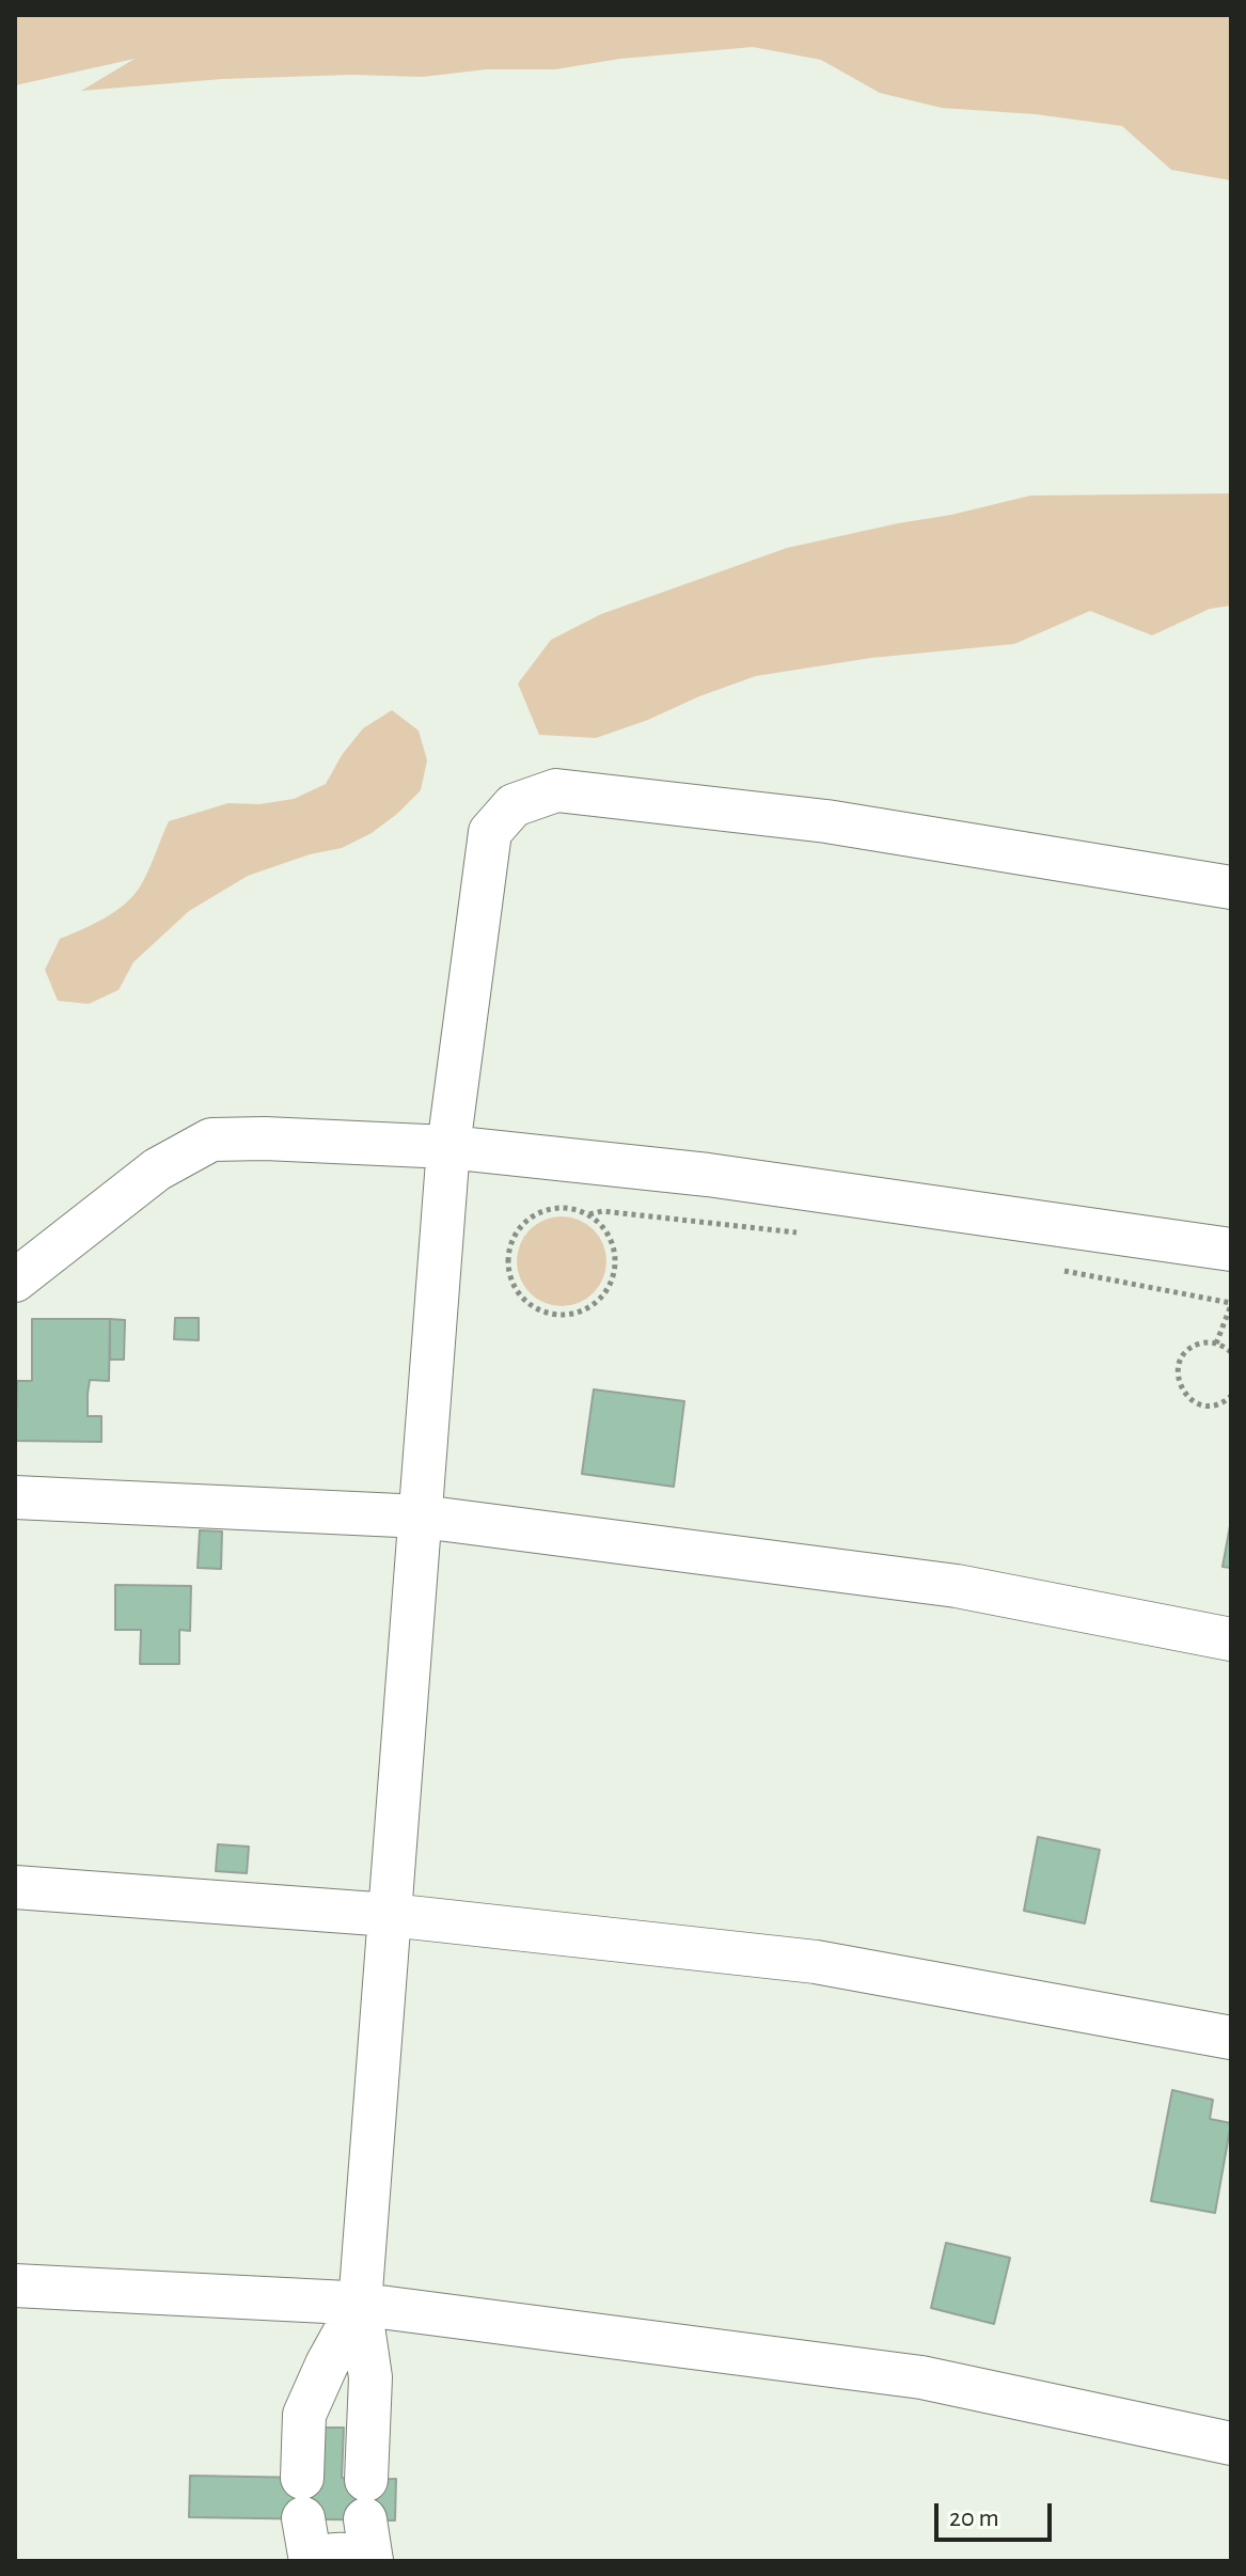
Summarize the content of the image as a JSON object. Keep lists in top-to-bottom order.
{
  "scale_bar": "20 m"
}
